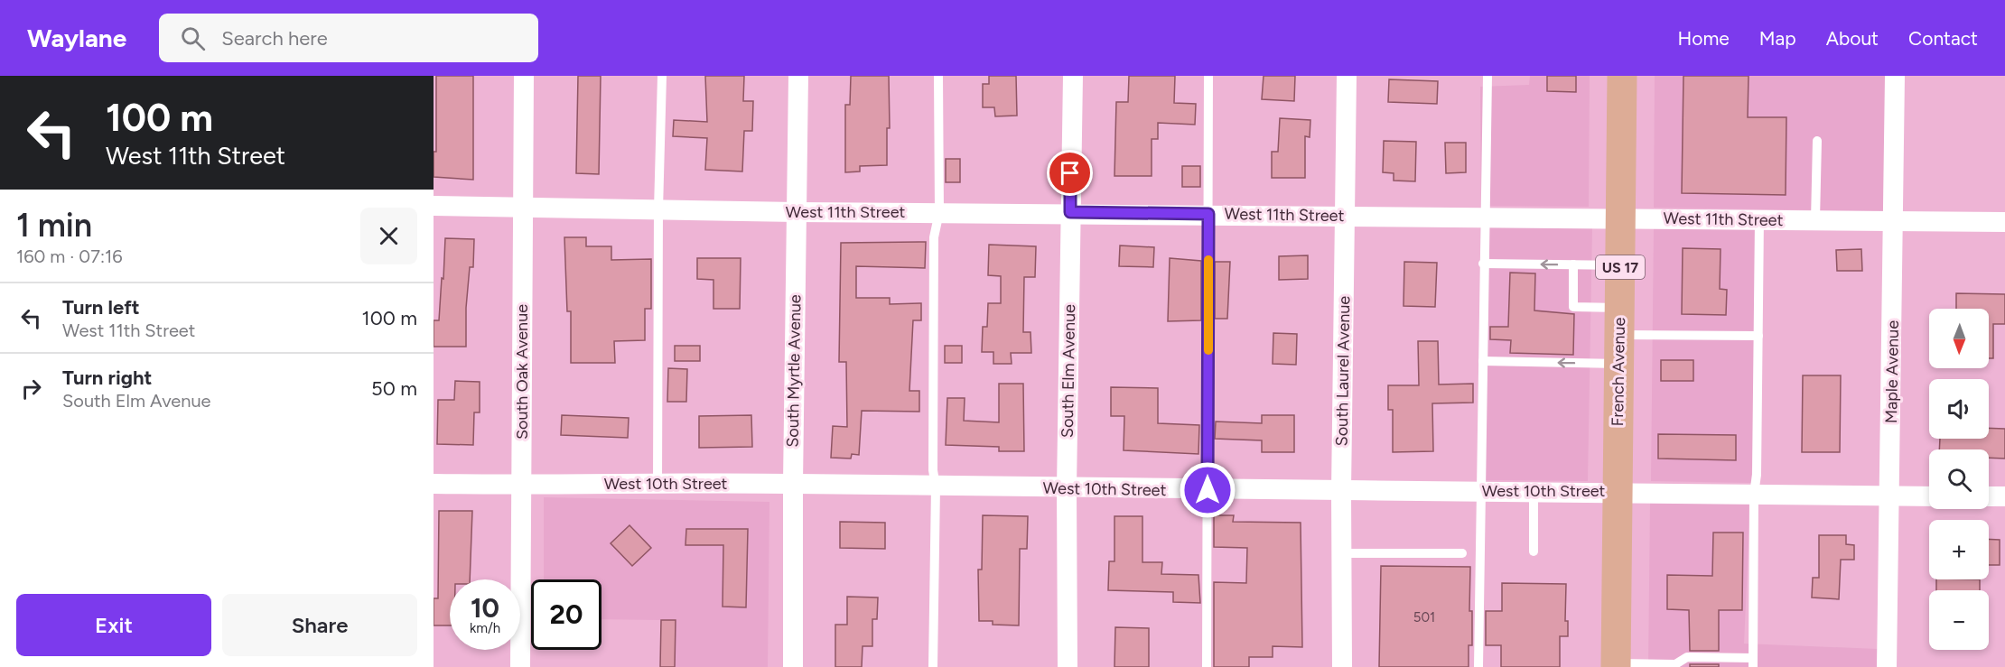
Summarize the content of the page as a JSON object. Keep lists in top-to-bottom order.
{
  "streets": {
    "main road": ["US 17", "French Avenue"],
    "street": [
      "West 11th Street",
      "South Myrtle Avenue",
      "South Elm Avenue",
      "South Laurel Avenue",
      "South Oak Avenue",
      "Maple Avenue",
      "West 10th Street"
    ]
  },
  "crossings": [
    ["West 11th Street", "South Myrtle Avenue"],
    ["West 11th Street", "South Elm Avenue"],
    ["West 11th Street", "South Laurel Avenue"],
    ["West 11th Street", "South Oak Avenue"],
    ["West 11th Street", "French Avenue"],
    ["West 11th Street", "Maple Avenue"],
    ["South Myrtle Avenue", "West 10th Street"],
    ["South Elm Avenue", "West 10th Street"],
    ["South Laurel Avenue", "West 10th Street"],
    ["South Oak Avenue", "West 10th Street"],
    ["French Avenue", "West 10th Street"],
    ["Maple Avenue", "West 10th Street"]
  ],
  "house_numbers": ["501"],
  "north": "bottom",
  "page": {
    "header": "Waylane",
    "search": "Search here",
    "nav": [
      "Home",
      "Map",
      "About",
      "Contact"
    ],
    "turn": ["100 m", "West 11th Street"],
    "heading": ["1 min", "160 m · 07:16"],
    "list": [
      {
        "name": "Turn left",
        "note": "West 11th Street",
        "value": "100 m"
      },
      {
        "name": "Turn right",
        "note": "South Elm Avenue",
        "value": "50 m"
      }
    ],
    "map_buttons": ["+", "−"],
    "speed": "10 km/h",
    "limit": "20",
    "buttons": ["Exit", "Share"]
  }
}
